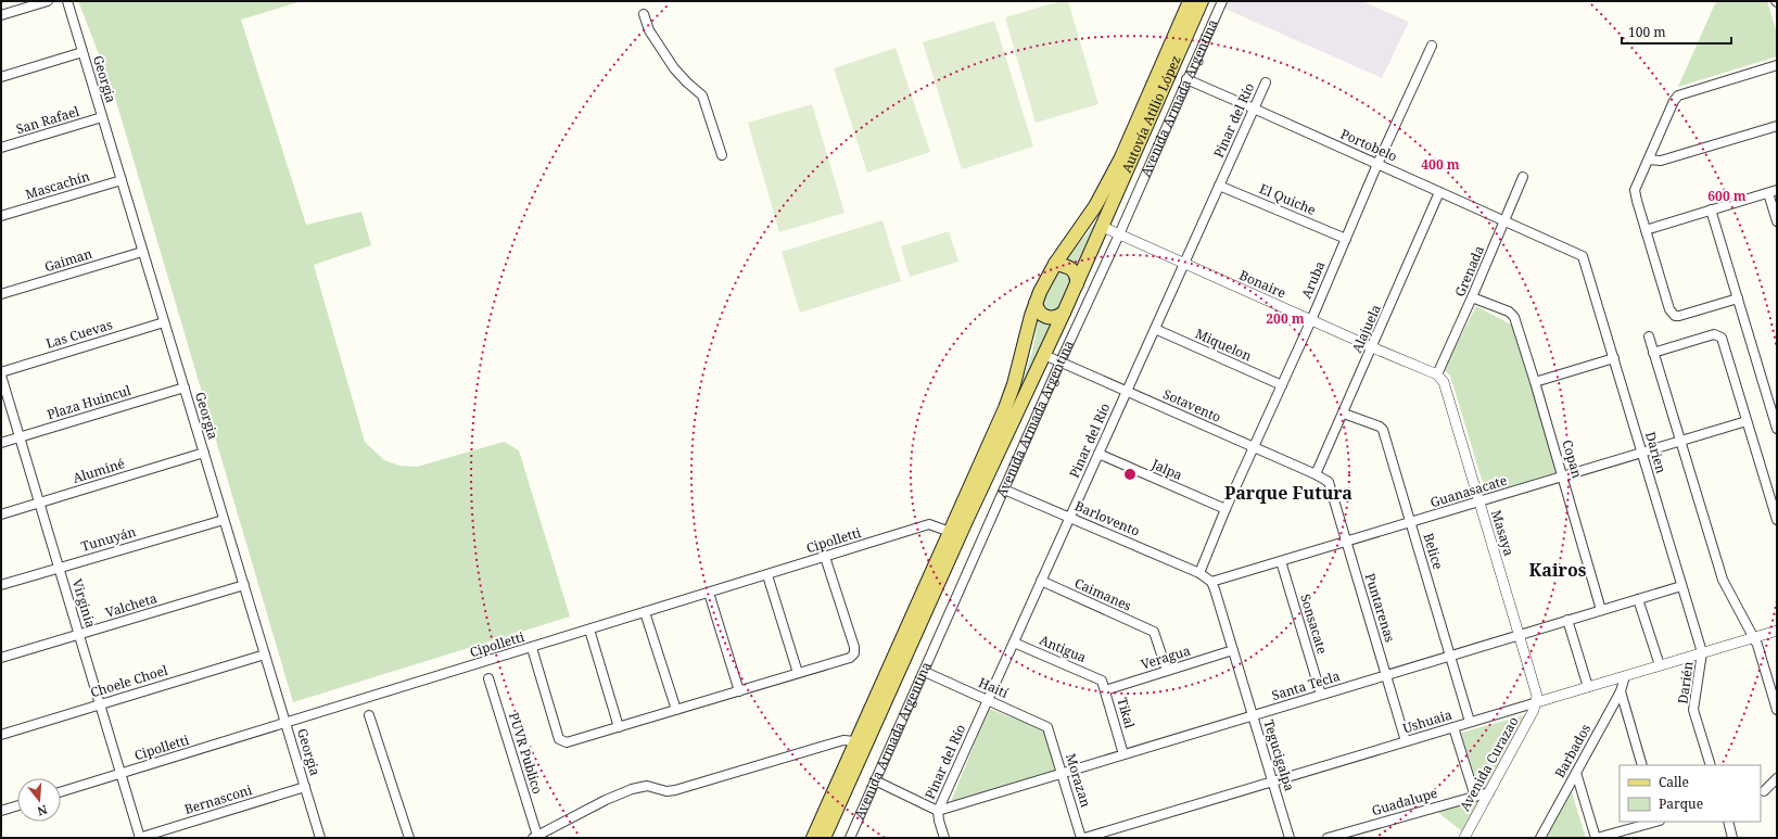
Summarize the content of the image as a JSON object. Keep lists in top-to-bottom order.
{
  "streets": {
    "main road": ["Avenida Armada Argentina", "Autovía Atilio López"],
    "street": [
      "Georgia",
      "San Rafael",
      "Pinar del Río",
      "Portobelo",
      "Mascachín",
      "El Quiche",
      "Gaiman",
      "Grenada",
      "Aruba",
      "Bonaire",
      "Alajuela",
      "Las Cuevas",
      "Miquelon",
      "Plaza Huincul",
      "Sotavento",
      "Darien",
      "Copan",
      "Jalpa",
      "Aluminé",
      "Guanasacate",
      "Barlovento",
      "Masaya",
      "Tunuyán",
      "Cipolletti",
      "Belice",
      "Caimanes",
      "Virginia",
      "Valcheta",
      "Puntarenas",
      "Sonsacate",
      "Antigua",
      "Veragua",
      "Choele Choel",
      "Darién",
      "Santa Tecla",
      "Haití",
      "Tikal",
      "Ushuaia",
      "Barbados",
      "PUVR Publico",
      "Tegucigalpa",
      "Avenida Curazao",
      "Morazan",
      "Bernasconi",
      "Guadalupe"
    ]
  },
  "crossings": [
    ["Georgia", "San Rafael"],
    ["Georgia", "Mascachín"],
    ["Georgia", "Gaiman"],
    ["Georgia", "Las Cuevas"],
    ["Georgia", "Plaza Huincul"],
    ["Georgia", "Aluminé"],
    ["Georgia", "Tunuyán"],
    ["Georgia", "Cipolletti"],
    ["Georgia", "Valcheta"],
    ["Georgia", "Choele Choel"],
    ["Georgia", "Bernasconi"],
    ["Avenida Armada Argentina", "Autovía Atilio López"],
    ["Avenida Armada Argentina", "Portobelo"],
    ["Avenida Armada Argentina", "Bonaire"],
    ["Avenida Armada Argentina", "Sotavento"],
    ["Avenida Armada Argentina", "Barlovento"],
    ["Avenida Armada Argentina", "Haití"],
    ["Autovía Atilio López", "Bonaire"],
    ["Pinar del Río", "Portobelo"],
    ["Pinar del Río", "El Quiche"],
    ["Pinar del Río", "Bonaire"],
    ["Pinar del Río", "Miquelon"],
    ["Pinar del Río", "Sotavento"],
    ["Pinar del Río", "Jalpa"],
    ["Pinar del Río", "Barlovento"],
    ["Pinar del Río", "Caimanes"],
    ["Pinar del Río", "Antigua"],
    ["Pinar del Río", "Santa Tecla"],
    ["Pinar del Río", "Haití"],
    ["Portobelo", "Grenada"],
    ["Portobelo", "Aruba"],
    ["Portobelo", "Alajuela"],
    ["Portobelo", "Darien"],
    ["El Quiche", "Aruba"],
    ["Grenada", "Bonaire"],
    ["Grenada", "Copan"],
    ["Grenada", "Masaya"],
    ["Aruba", "Bonaire"],
    ["Aruba", "Miquelon"],
    ["Aruba", "Sotavento"],
    ["Aruba", "Jalpa"],
    ["Aruba", "Barlovento"],
    ["Bonaire", "Alajuela"],
    ["Bonaire", "Masaya"],
    ["Alajuela", "Sotavento"],
    ["Alajuela", "Belice"],
    ["Plaza Huincul", "Virginia"],
    ["Sotavento", "Puntarenas"],
    ["Darien", "Guanasacate"],
    ["Darien", "Darién"],
    ["Darien", "Santa Tecla"],
    ["Darien", "Ushuaia"],
    ["Copan", "Guanasacate"],
    ["Copan", "Santa Tecla"],
    ["Aluminé", "Virginia"],
    ["Guanasacate", "Masaya"],
    ["Guanasacate", "Belice"],
    ["Guanasacate", "Puntarenas"],
    ["Guanasacate", "Sonsacate"],
    ["Guanasacate", "Tegucigalpa"],
    ["Masaya", "Santa Tecla"],
    ["Masaya", "Ushuaia"],
    ["Masaya", "Avenida Curazao"],
    ["Tunuyán", "Virginia"],
    ["Cipolletti", "Virginia"],
    ["Belice", "Santa Tecla"],
    ["Belice", "Ushuaia"],
    ["Caimanes", "Veragua"],
    ["Virginia", "Valcheta"],
    ["Virginia", "Choele Choel"],
    ["Virginia", "Bernasconi"],
    ["Puntarenas", "Santa Tecla"],
    ["Puntarenas", "Ushuaia"],
    ["Sonsacate", "Santa Tecla"],
    ["Antigua", "Tikal"],
    ["Veragua", "Tikal"],
    ["Veragua", "Tegucigalpa"],
    ["Darién", "Ushuaia"],
    ["Santa Tecla", "Tikal"],
    ["Santa Tecla", "Tegucigalpa"],
    ["Santa Tecla", "Morazan"],
    ["Haití", "Morazan"],
    ["Ushuaia", "Barbados"],
    ["Ushuaia", "Tegucigalpa"],
    ["Ushuaia", "Avenida Curazao"],
    ["Avenida Curazao", "Guadalupe"]
  ],
  "districts": ["Parque Futura", "Kairos"],
  "legend": ["Calle", "Parque"],
  "scale_bar": "100 m",
  "north": "bottom",
  "rings": ["400 m", "600 m", "200 m"]
}
